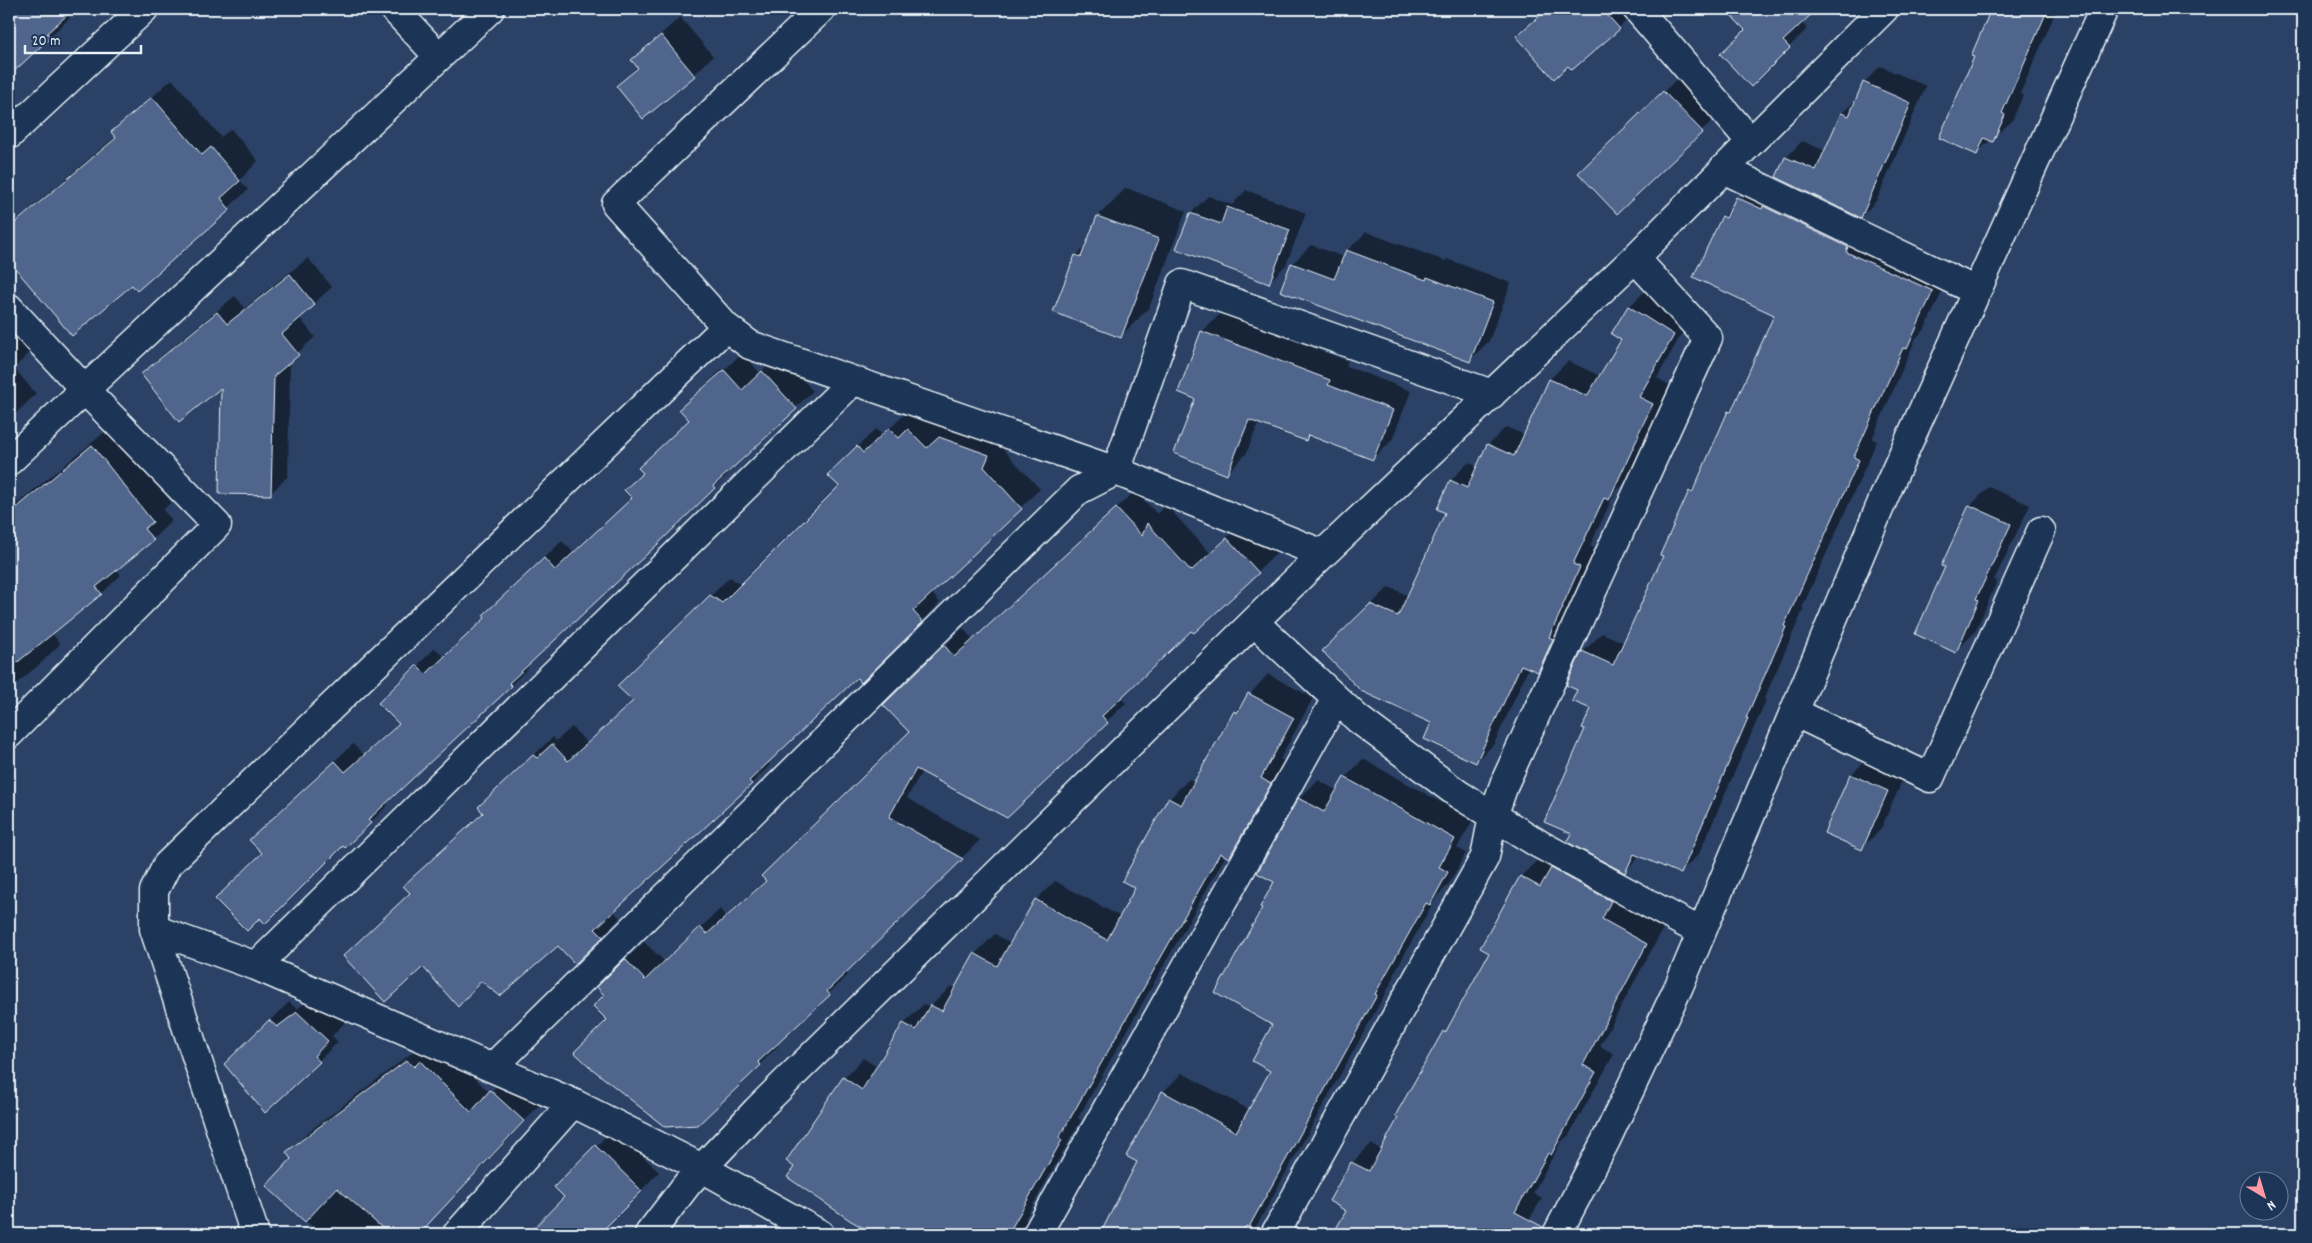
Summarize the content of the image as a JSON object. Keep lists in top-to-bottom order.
{
  "scale_bar": "20 m",
  "north": "bottom right"
}
